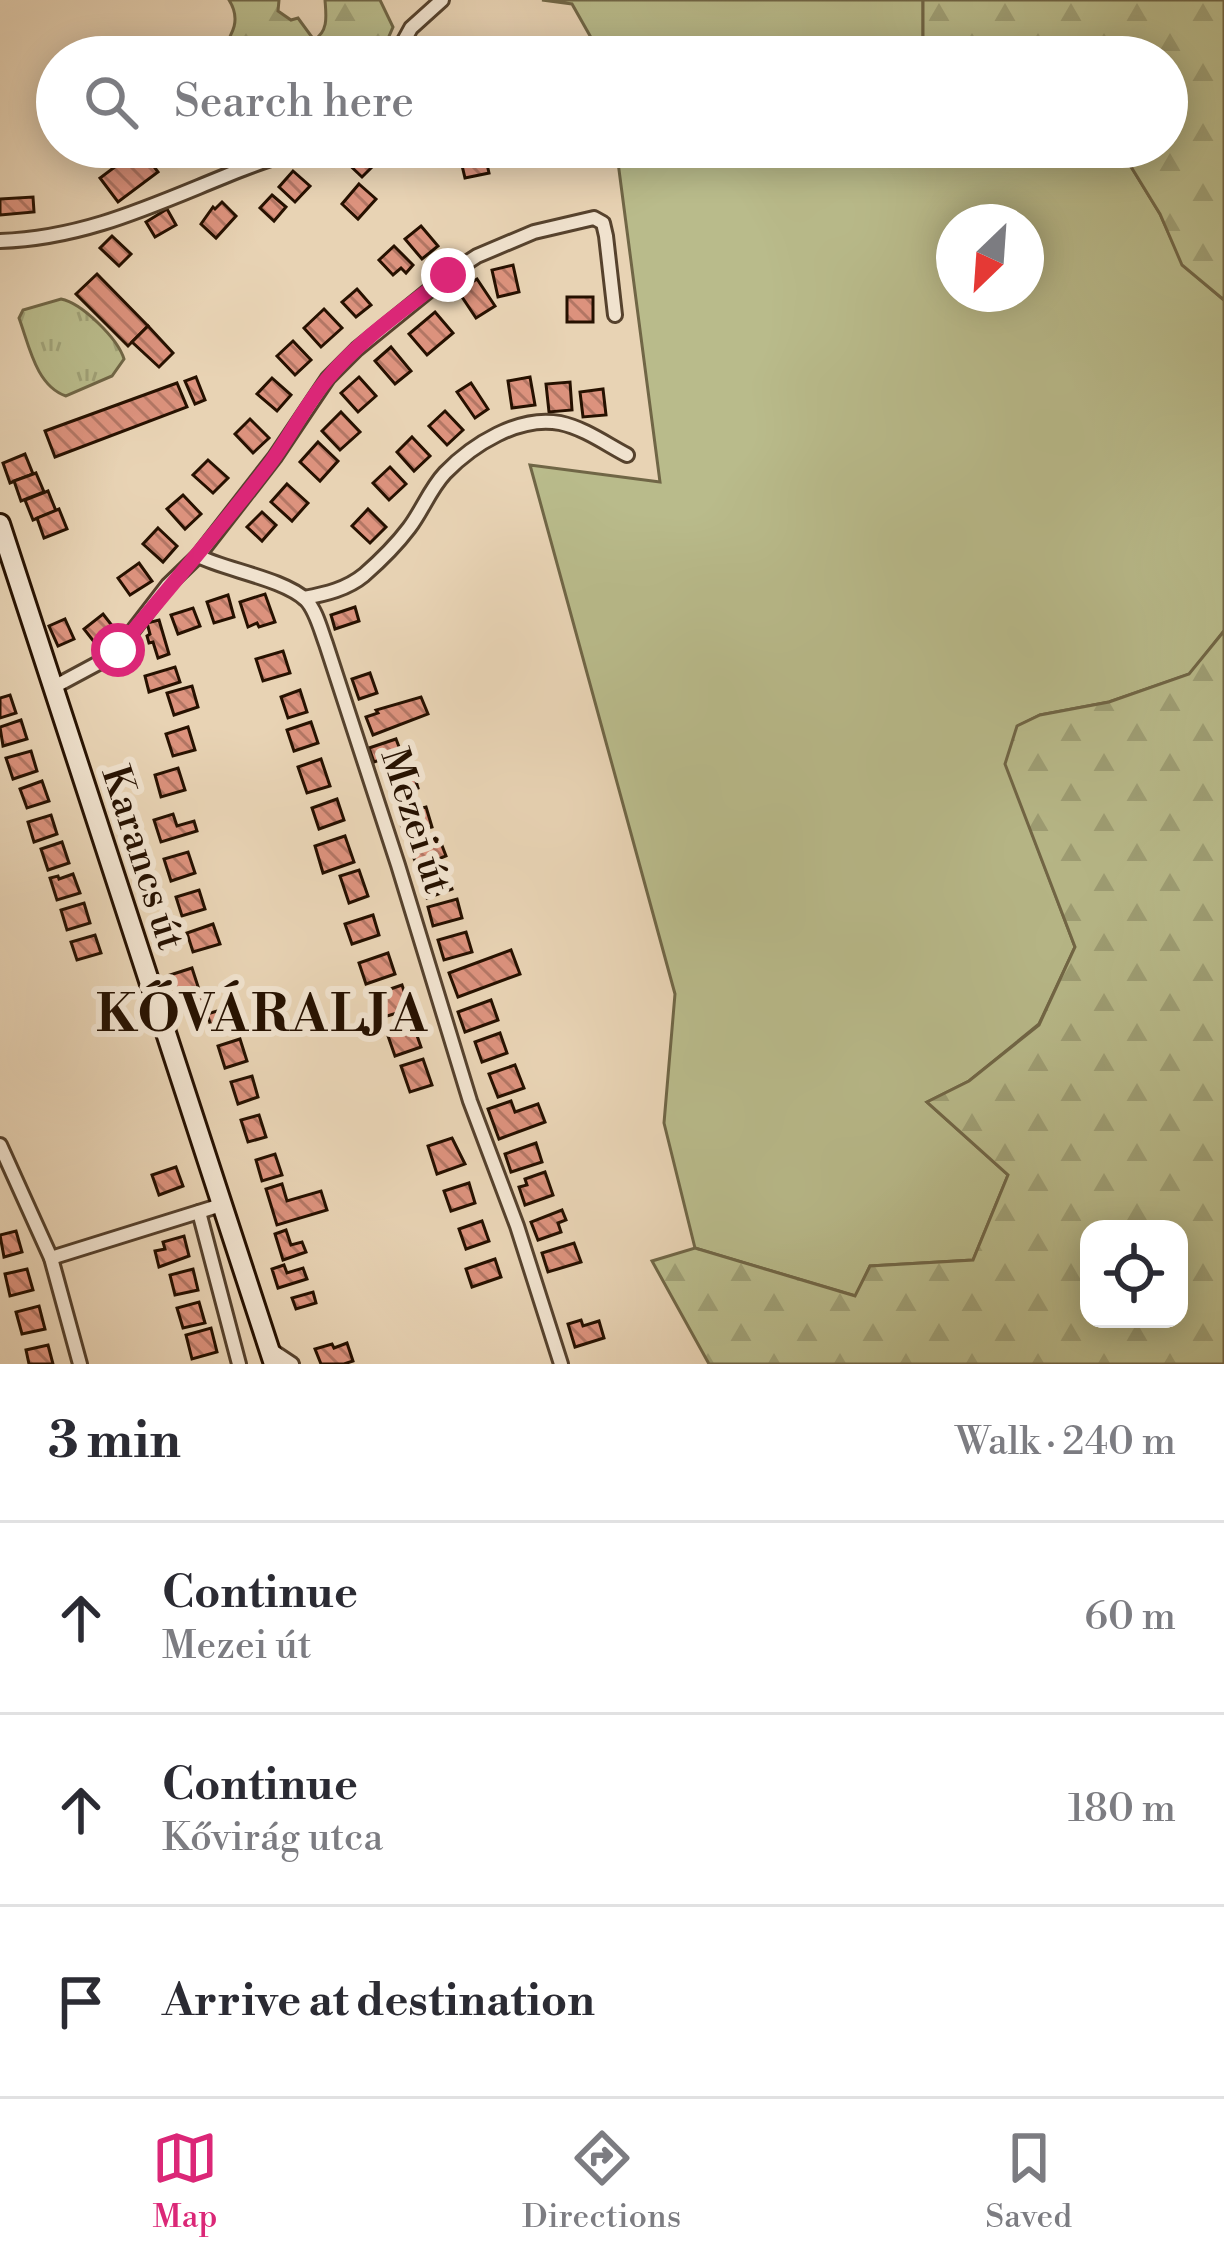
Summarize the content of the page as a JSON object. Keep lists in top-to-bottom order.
{
  "streets": {
    "main road": ["Karancs út"],
    "street": ["Mezei út"]
  },
  "districts": ["KŐVÁRALJA"],
  "north": "bottom left",
  "page": {
    "search": "Search here",
    "heading": ["3 min", "Walk · 240 m"],
    "list": [
      ["Continue", "Mezei út", "60 m"],
      ["Continue", "Kővirág utca", "180 m"],
      "Arrive at destination"
    ],
    "nav": ["Map", "Directions", "Saved"]
  }
}
